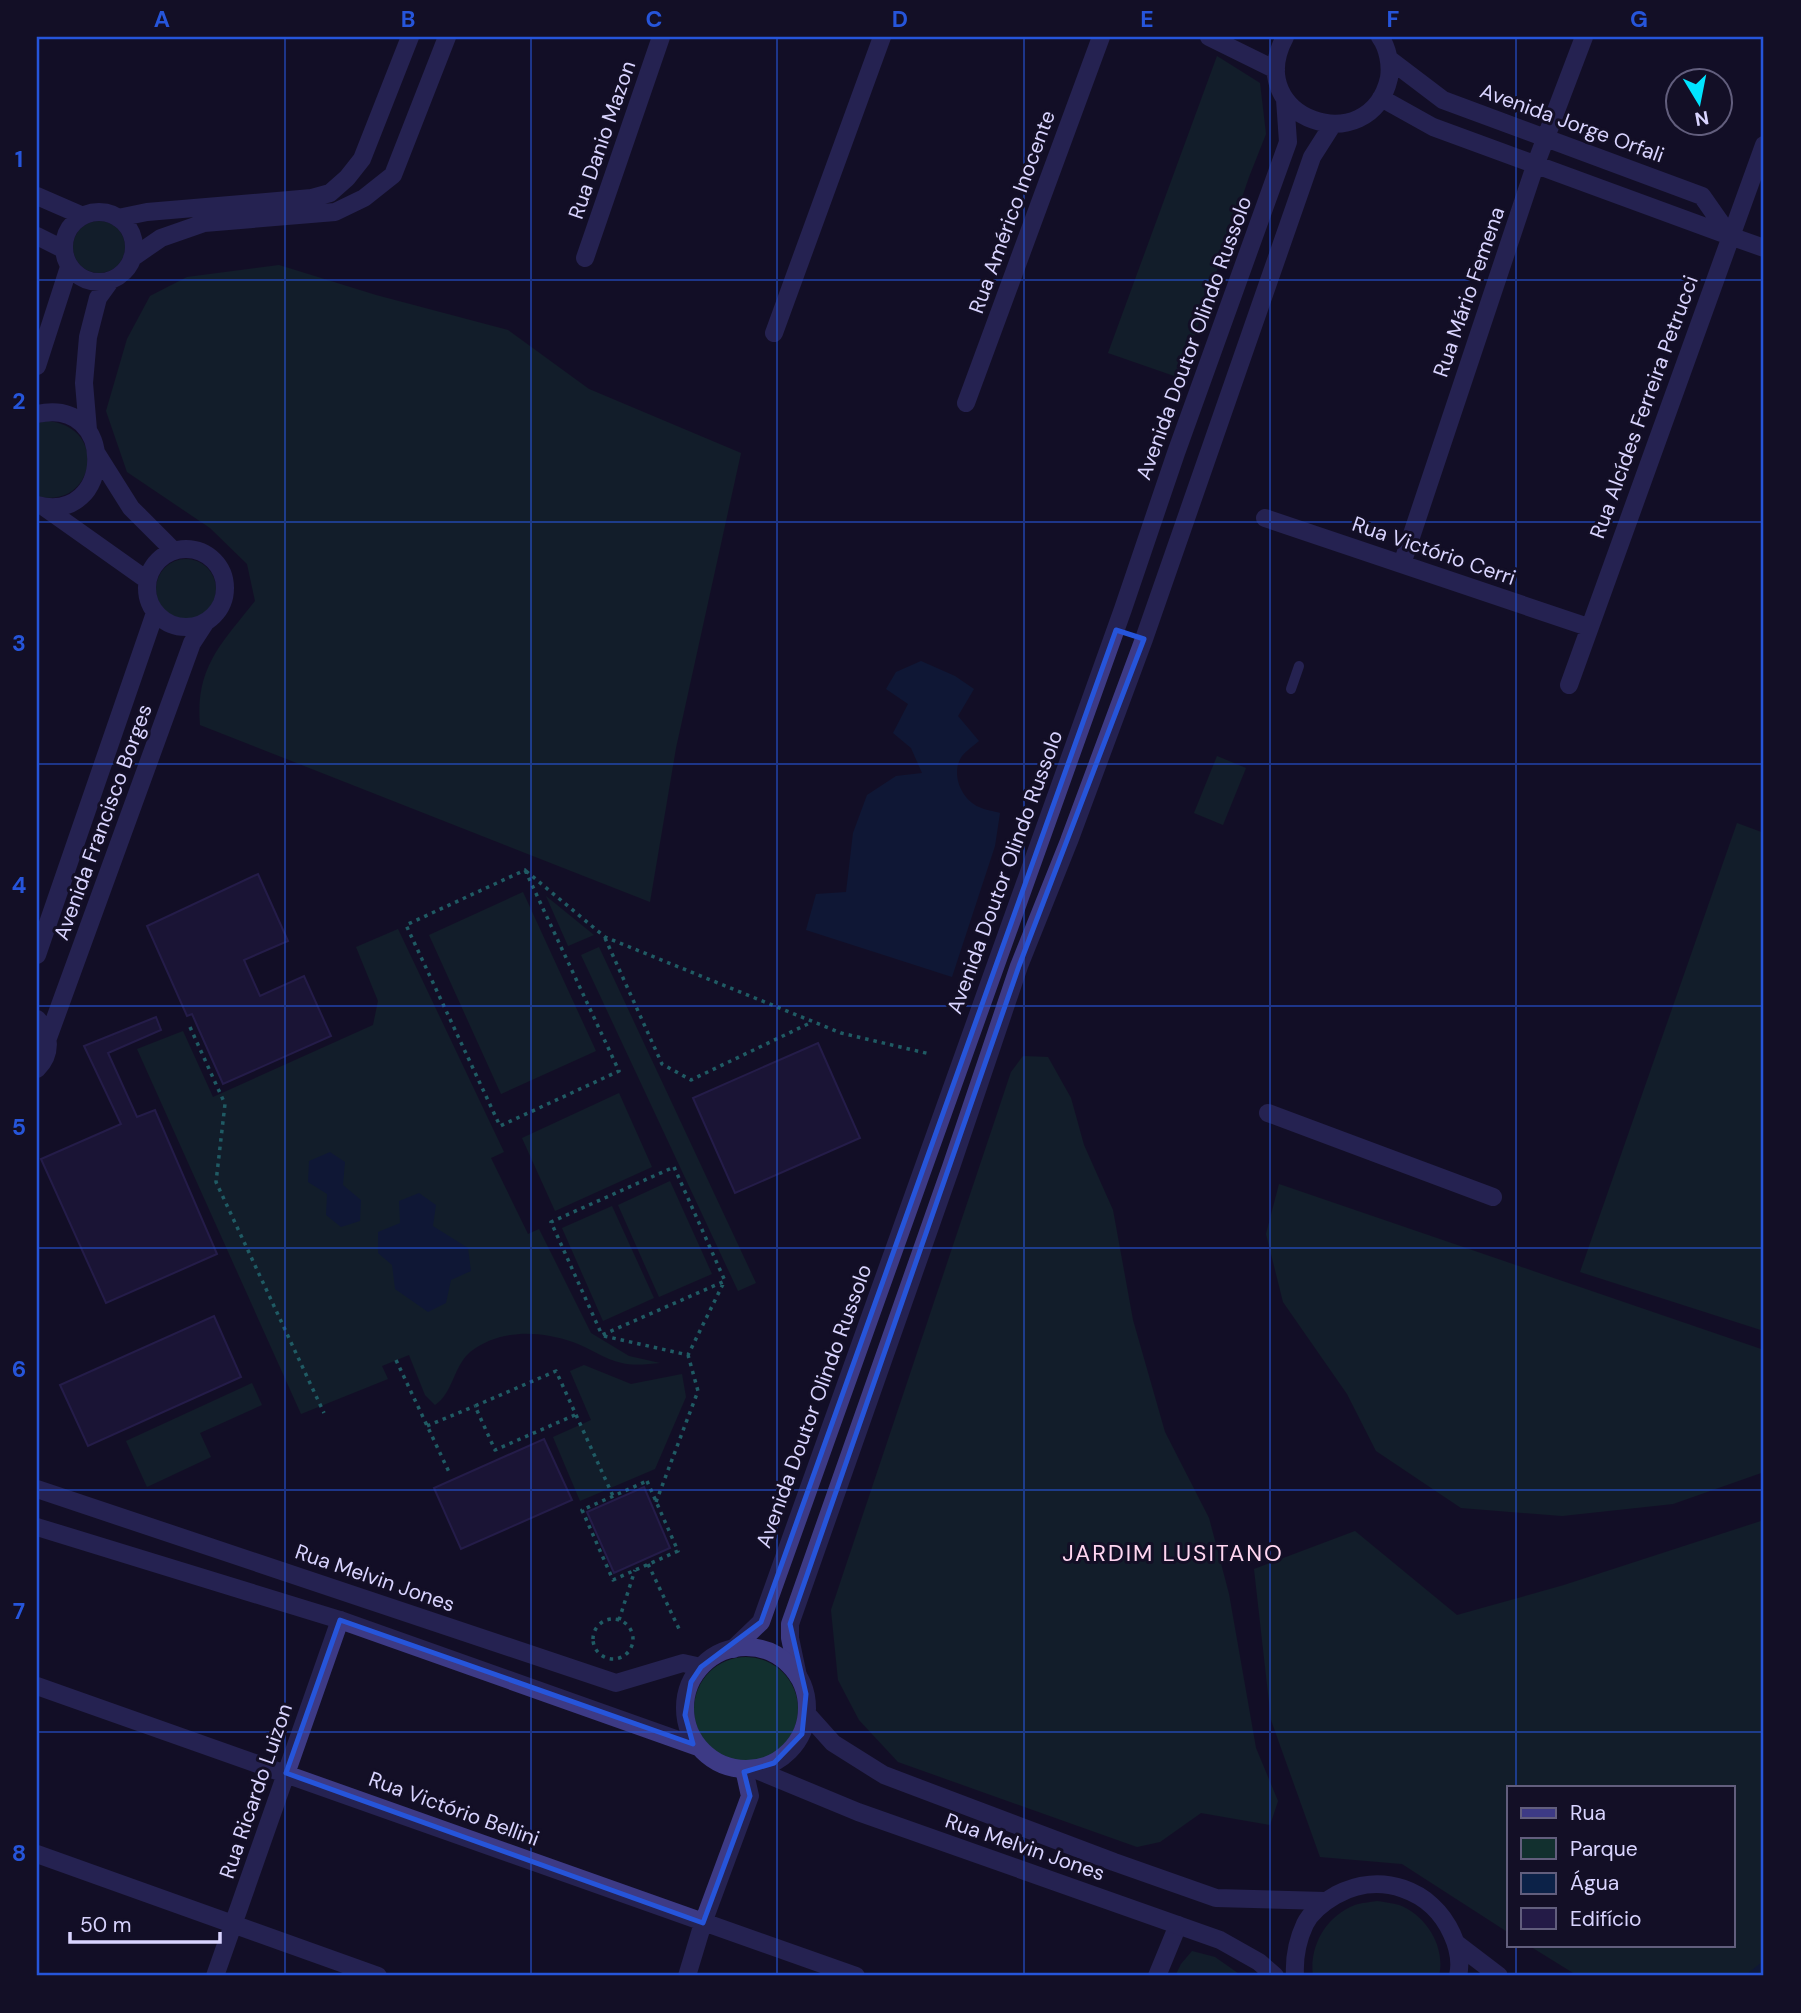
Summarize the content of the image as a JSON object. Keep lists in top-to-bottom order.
{
  "streets": {
    "street": [
      "Avenida Jorge Orfali",
      "Rua Danio Mazon",
      "Rua Américo Inocente",
      "Rua Mário Femena",
      "Avenida Doutor Olindo Russolo",
      "Rua Alcídes Ferreira Petrucci",
      "Rua Victório Cerri",
      "Avenida Francisco Borges",
      "Rua Melvin Jones",
      "Rua Ricardo Luizon",
      "Rua Victório Bellini"
    ]
  },
  "crossings": [
    ["Avenida Jorge Orfali", "Rua Mário Femena"],
    ["Avenida Jorge Orfali", "Rua Alcídes Ferreira Petrucci"],
    ["Rua Mário Femena", "Rua Victório Cerri"],
    ["Avenida Doutor Olindo Russolo", "Rua Melvin Jones"],
    ["Rua Alcídes Ferreira Petrucci", "Rua Victório Cerri"],
    ["Rua Ricardo Luizon", "Rua Victório Bellini"]
  ],
  "districts": ["JARDIM LUSITANO"],
  "legend": [
    "Rua",
    "Parque",
    "Água",
    "Edifício"
  ],
  "scale_bar": "50 m",
  "north": "bottom",
  "grid": {
    "columns": [
      "A",
      "B",
      "C",
      "D",
      "E",
      "F",
      "G"
    ],
    "rows": [
      "1",
      "2",
      "3",
      "4",
      "5",
      "6",
      "7",
      "8"
    ]
  }
}
